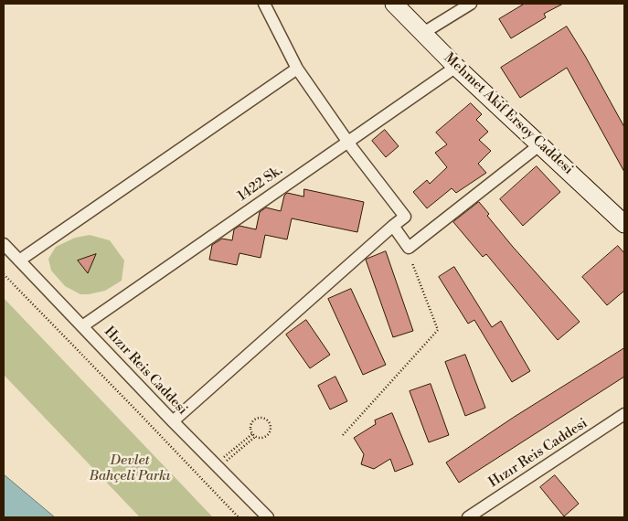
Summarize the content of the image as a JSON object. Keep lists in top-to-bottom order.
{
  "streets": {
    "main road": ["Mehmet Akif Ersoy Caddesi"],
    "street": ["1422 Sk.", "Hızır Reis Caddesi"]
  },
  "crossings": [
    ["Mehmet Akif Ersoy Caddesi", "1422 Sk."],
    ["1422 Sk.", "Hızır Reis Caddesi"]
  ],
  "parks": ["Devlet Bahçeli Parkı"]
}
